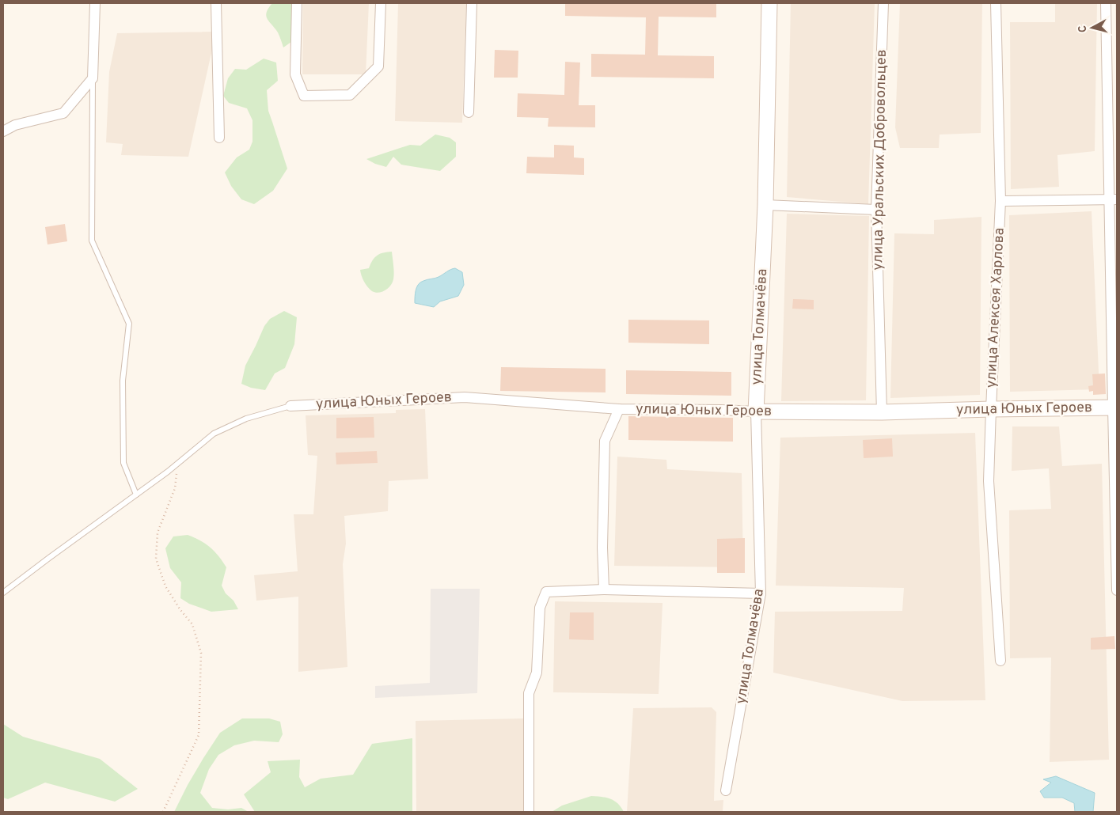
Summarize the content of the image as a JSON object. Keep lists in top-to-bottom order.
{
  "streets": {
    "street": [
      "улица Уральских Добровольцев",
      "улица Алексея Харлова",
      "улица Толмачёва",
      "улица Юных Героев"
    ]
  },
  "crossings": [
    ["улица Уральских Добровольцев", "улица Юных Героев"],
    ["улица Алексея Харлова", "улица Юных Героев"],
    ["улица Толмачёва", "улица Юных Героев"]
  ],
  "north": "left"
}
